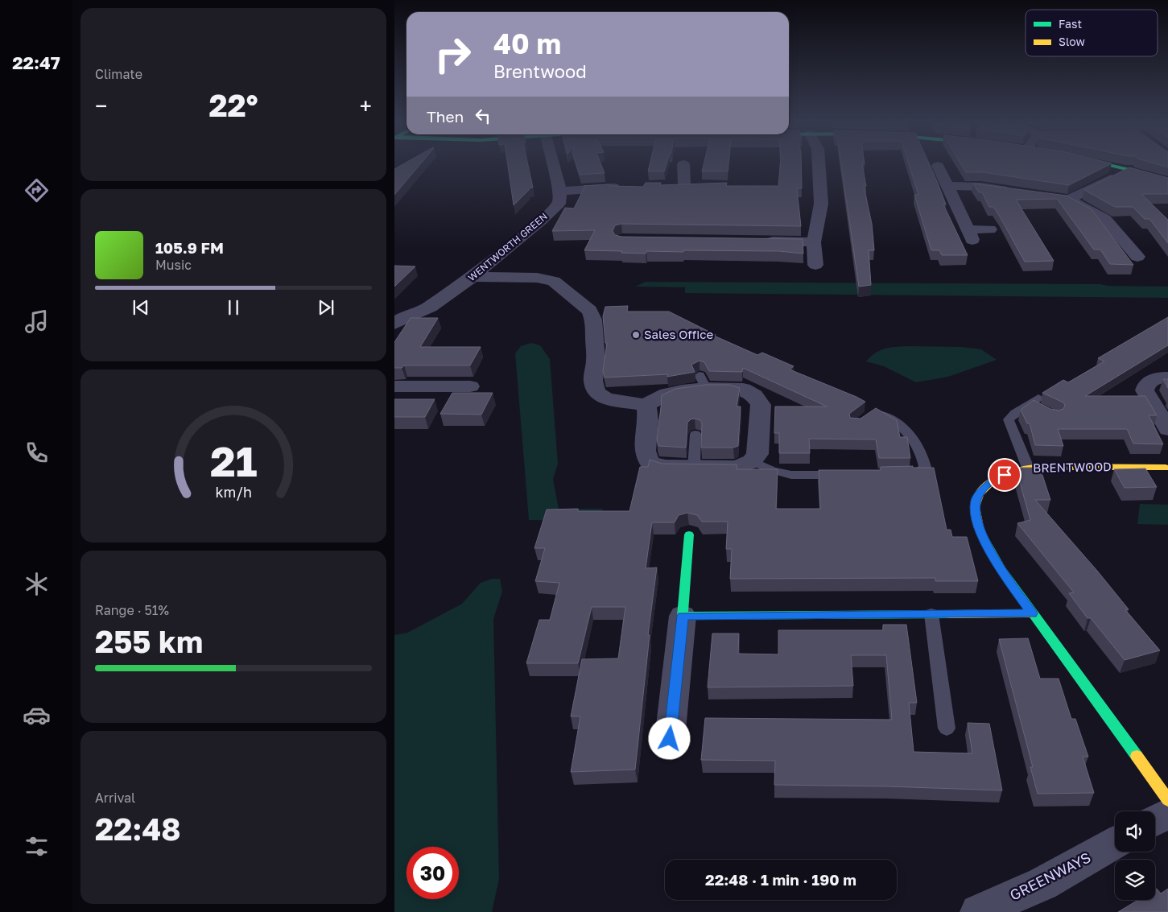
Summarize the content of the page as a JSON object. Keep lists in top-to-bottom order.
{
  "streets": {
    "main road": ["BRENTWOOD"],
    "street": ["WENTWORTH GREEN", "GREENWAYS"]
  },
  "places": ["Sales Office"],
  "legend": ["Fast", "Slow"],
  "page": {
    "tabs": "22:47",
    "tile": [
      "Climate",
      ["Range · 51%", "255 km"],
      ["Arrival", "22:48"]
    ],
    "turn": ["40 m", "Brentwood"],
    "heat": ["−", "22°", "+"],
    "then": "Then",
    "song": ["105.9 FM", "Music"],
    "limit": "30",
    "trip": "22:48 · 1 min · 190 m",
    "gauge": ["21", "km/h"]
  }
}
